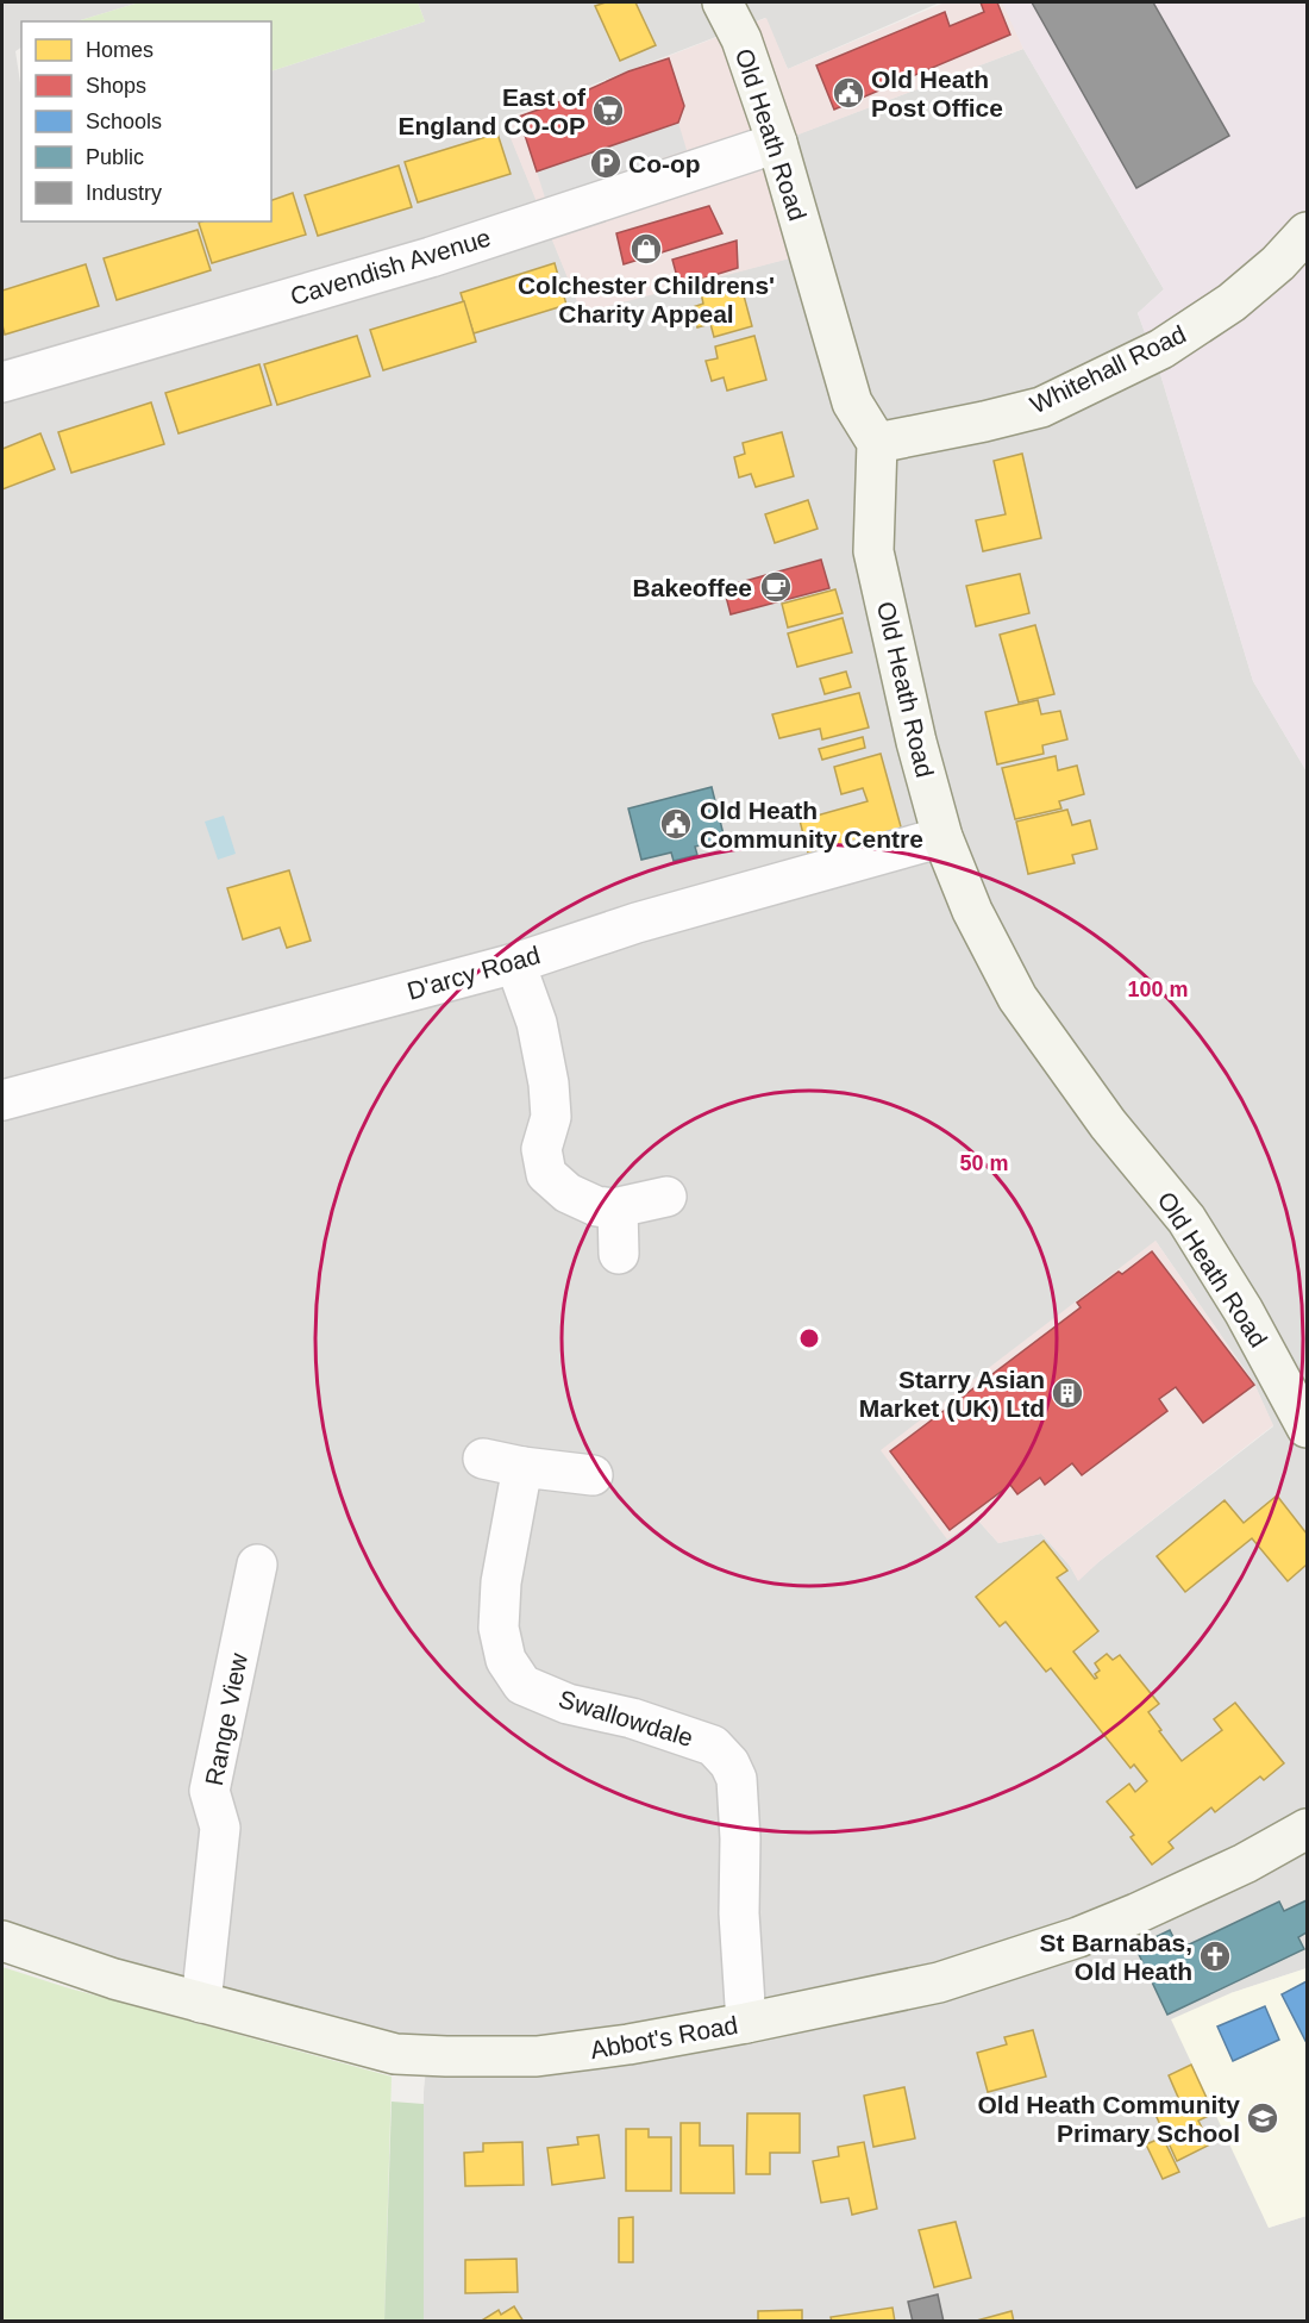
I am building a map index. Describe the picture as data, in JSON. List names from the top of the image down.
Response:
{
  "streets": {
    "street": [
      "Old Heath Road",
      "Cavendish Avenue",
      "Whitehall Road",
      "D'arcy Road",
      "Swallowdale",
      "Range View",
      "Abbot's Road"
    ]
  },
  "crossings": [
    ["Old Heath Road", "Cavendish Avenue"],
    ["Old Heath Road", "Whitehall Road"],
    ["Old Heath Road", "D'arcy Road"],
    ["Swallowdale", "Abbot's Road"],
    ["Range View", "Abbot's Road"]
  ],
  "places": {
    "public building": ["Old Heath Post Office", "Old Heath Community Centre"],
    "supermarket": ["East of England CO-OP"],
    "parking": ["Co-op"],
    "shop": ["Colchester Childrens' Charity Appeal"],
    "cafe": ["Bakeoffee"],
    "building": ["Starry Asian Market (UK) Ltd"],
    "church": ["St Barnabas, Old Heath"],
    "school or university": ["Old Heath Community Primary School"]
  },
  "legend": [
    "Homes",
    "Shops",
    "Schools",
    "Public",
    "Industry"
  ],
  "rings": ["100 m", "50 m"]
}
